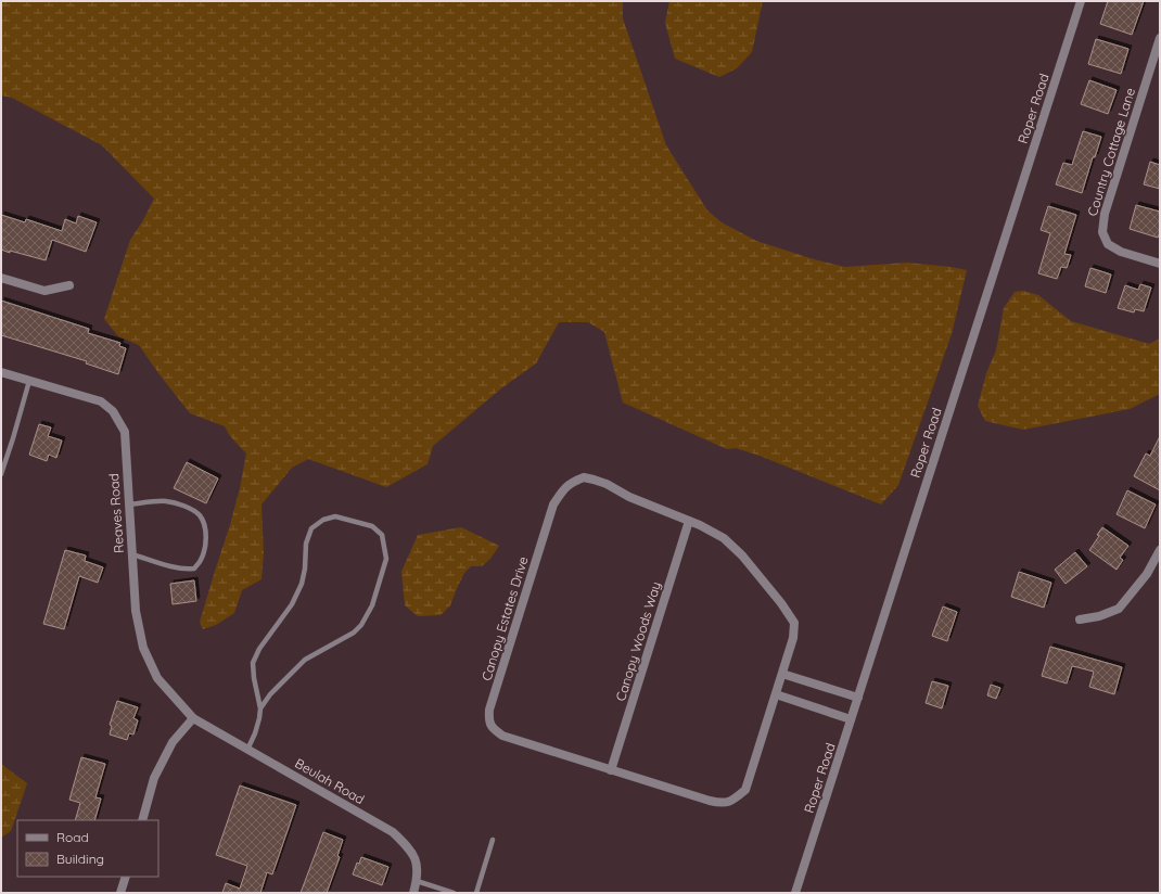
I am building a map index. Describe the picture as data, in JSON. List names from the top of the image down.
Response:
{
  "streets": {
    "street": [
      "Roper Road",
      "Country Cottage Lane",
      "Reaves Road",
      "Canopy Estates Drive",
      "Canopy Woods Way",
      "Beulah Road"
    ]
  },
  "crossings": [
    ["Reaves Road", "Beulah Road"],
    ["Canopy Estates Drive", "Canopy Woods Way"]
  ],
  "legend": ["Road", "Building"]
}
